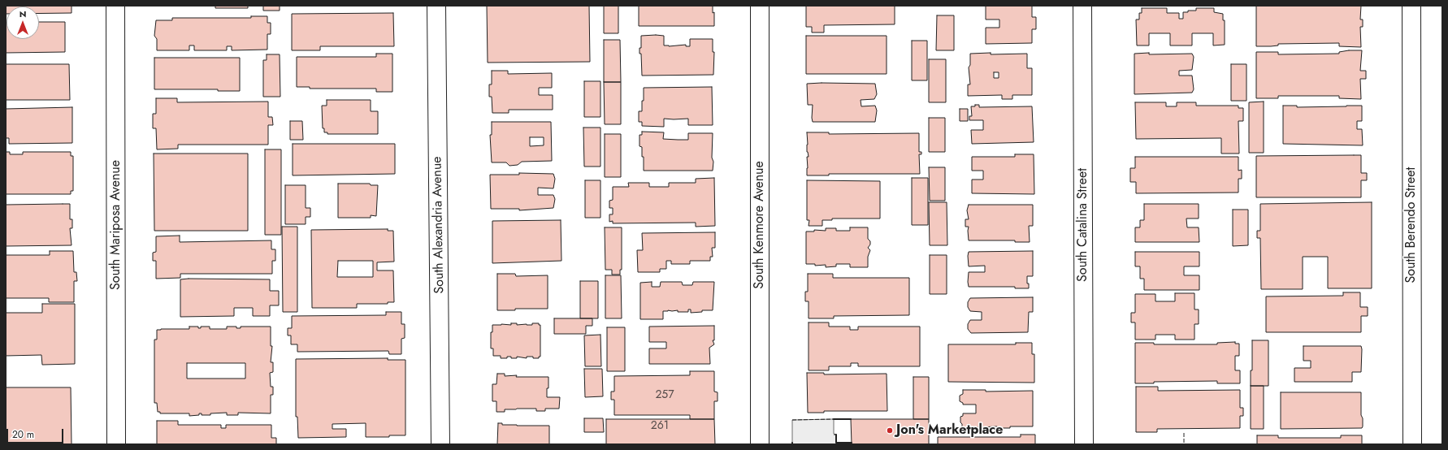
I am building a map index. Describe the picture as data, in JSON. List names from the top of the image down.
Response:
{
  "streets": {
    "street": [
      "South Mariposa Avenue",
      "South Alexandria Avenue",
      "South Kenmore Avenue",
      "South Catalina Street",
      "South Berendo Street"
    ]
  },
  "places": ["Jon's Marketplace"],
  "house_numbers": ["257", "261"],
  "scale_bar": "20 m",
  "north": "top"
}
